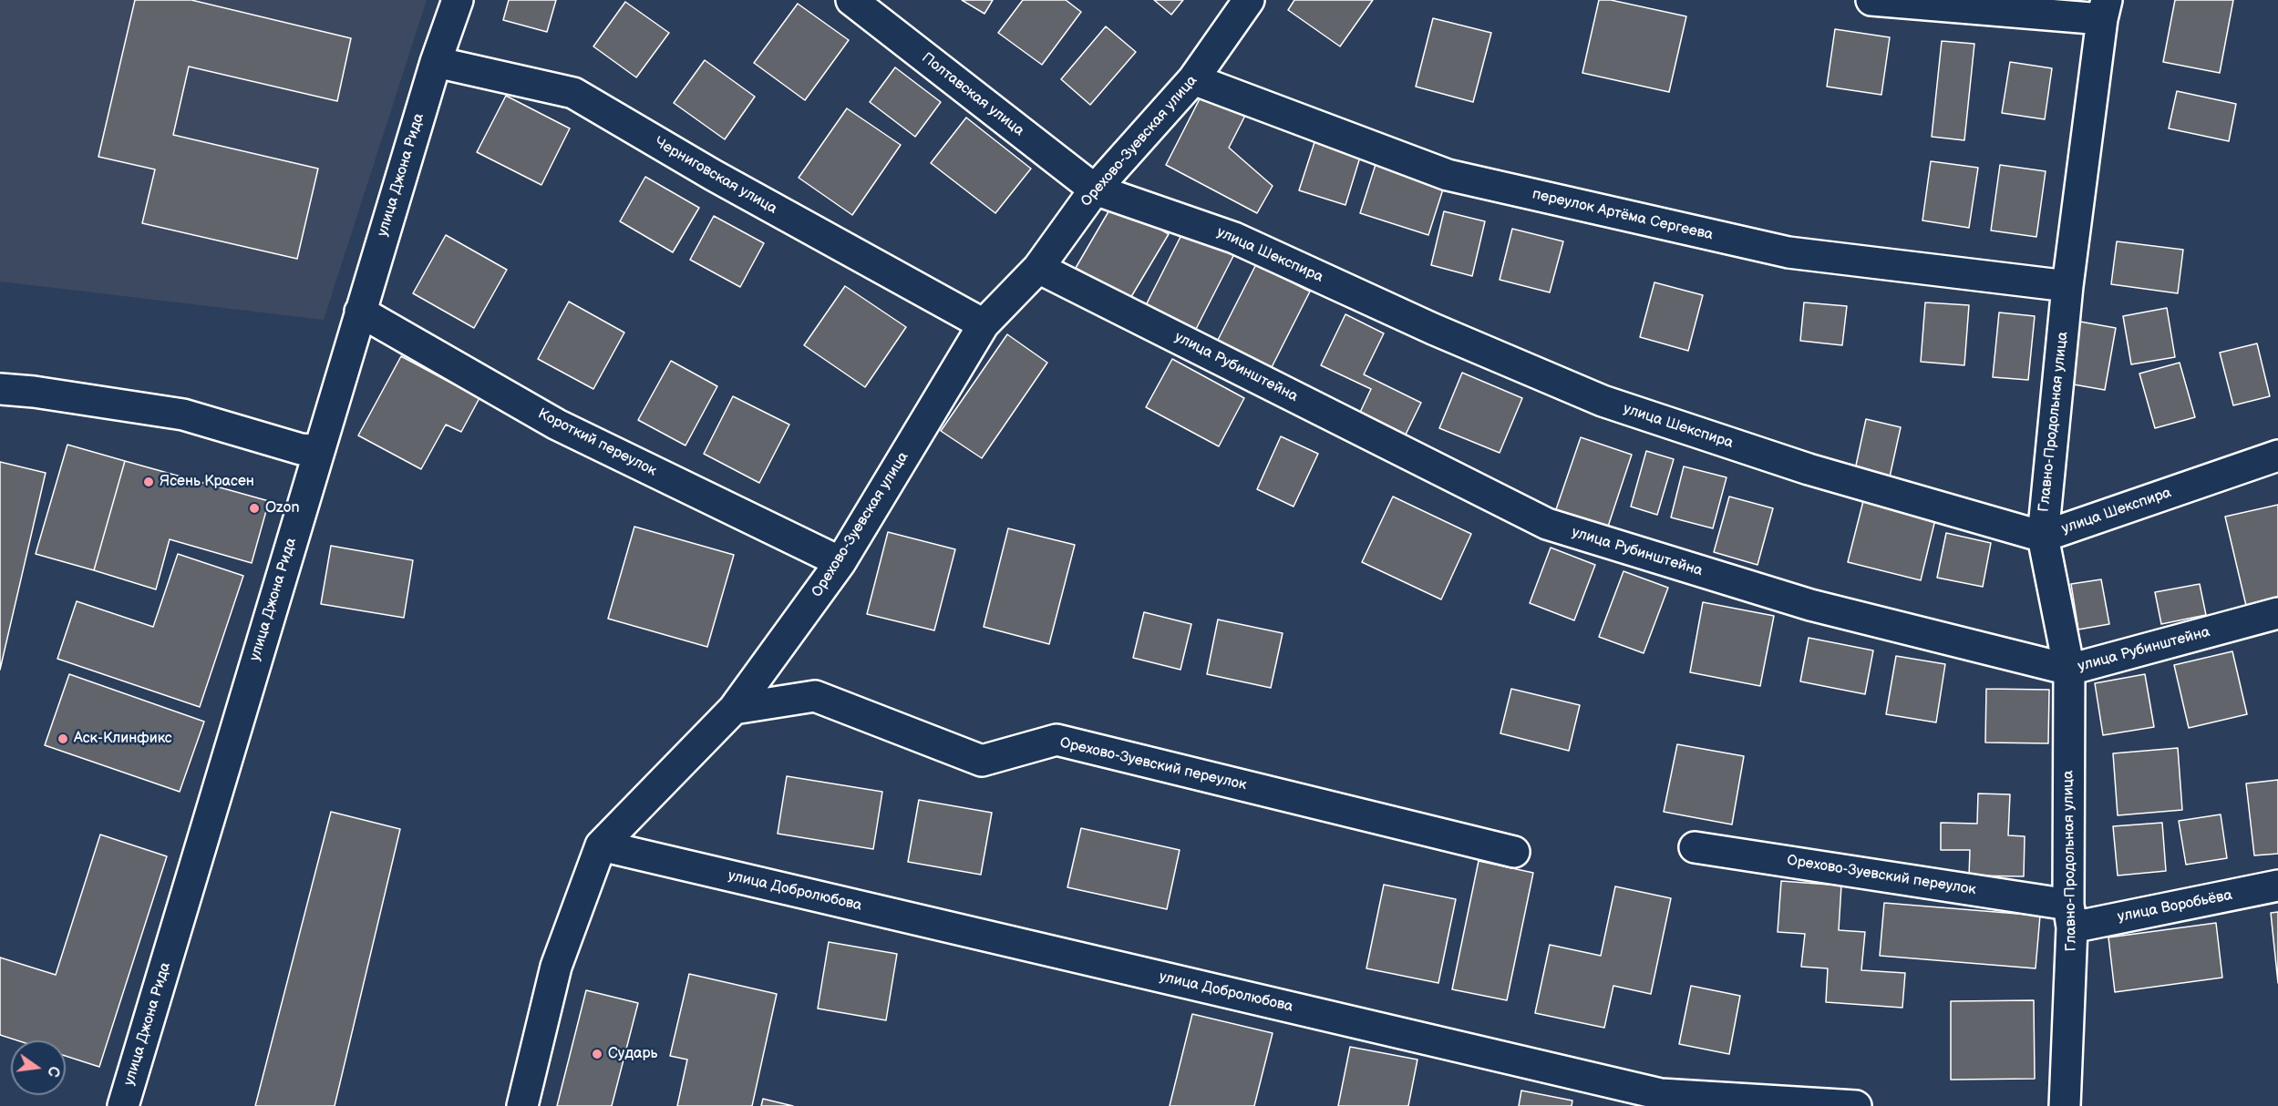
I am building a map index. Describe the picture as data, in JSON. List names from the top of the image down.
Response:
{
  "streets": {
    "street": [
      "Полтавская улица",
      "Орехово-Зуевская улица",
      "улица Джона Рида",
      "Черниговская улица",
      "переулок Артёма Сергеева",
      "улица Шекспира",
      "улица Рубинштейна",
      "Главно-Продольная улица",
      "Короткий переулок",
      "Орехово-Зуевский переулок",
      "улица Добролюбова",
      "улица Воробьёва"
    ]
  },
  "crossings": [
    ["Полтавская улица", "Орехово-Зуевская улица"],
    ["Полтавская улица", "улица Шекспира"],
    ["Орехово-Зуевская улица", "Черниговская улица"],
    ["Орехово-Зуевская улица", "переулок Артёма Сергеева"],
    ["Орехово-Зуевская улица", "улица Шекспира"],
    ["Орехово-Зуевская улица", "улица Рубинштейна"],
    ["Орехово-Зуевская улица", "Короткий переулок"],
    ["Орехово-Зуевская улица", "Орехово-Зуевский переулок"],
    ["Орехово-Зуевская улица", "улица Добролюбова"],
    ["улица Джона Рида", "Черниговская улица"],
    ["улица Джона Рида", "Короткий переулок"],
    ["переулок Артёма Сергеева", "Главно-Продольная улица"],
    ["улица Шекспира", "Главно-Продольная улица"],
    ["улица Рубинштейна", "Главно-Продольная улица"],
    ["Главно-Продольная улица", "Орехово-Зуевский переулок"],
    ["Главно-Продольная улица", "улица Воробьёва"],
    ["Орехово-Зуевский переулок", "улица Воробьёва"]
  ],
  "places": [
    "Ясень Красен",
    "Ozon",
    "Аск-Клинфикс",
    "Сударь"
  ],
  "north": "right"
}
